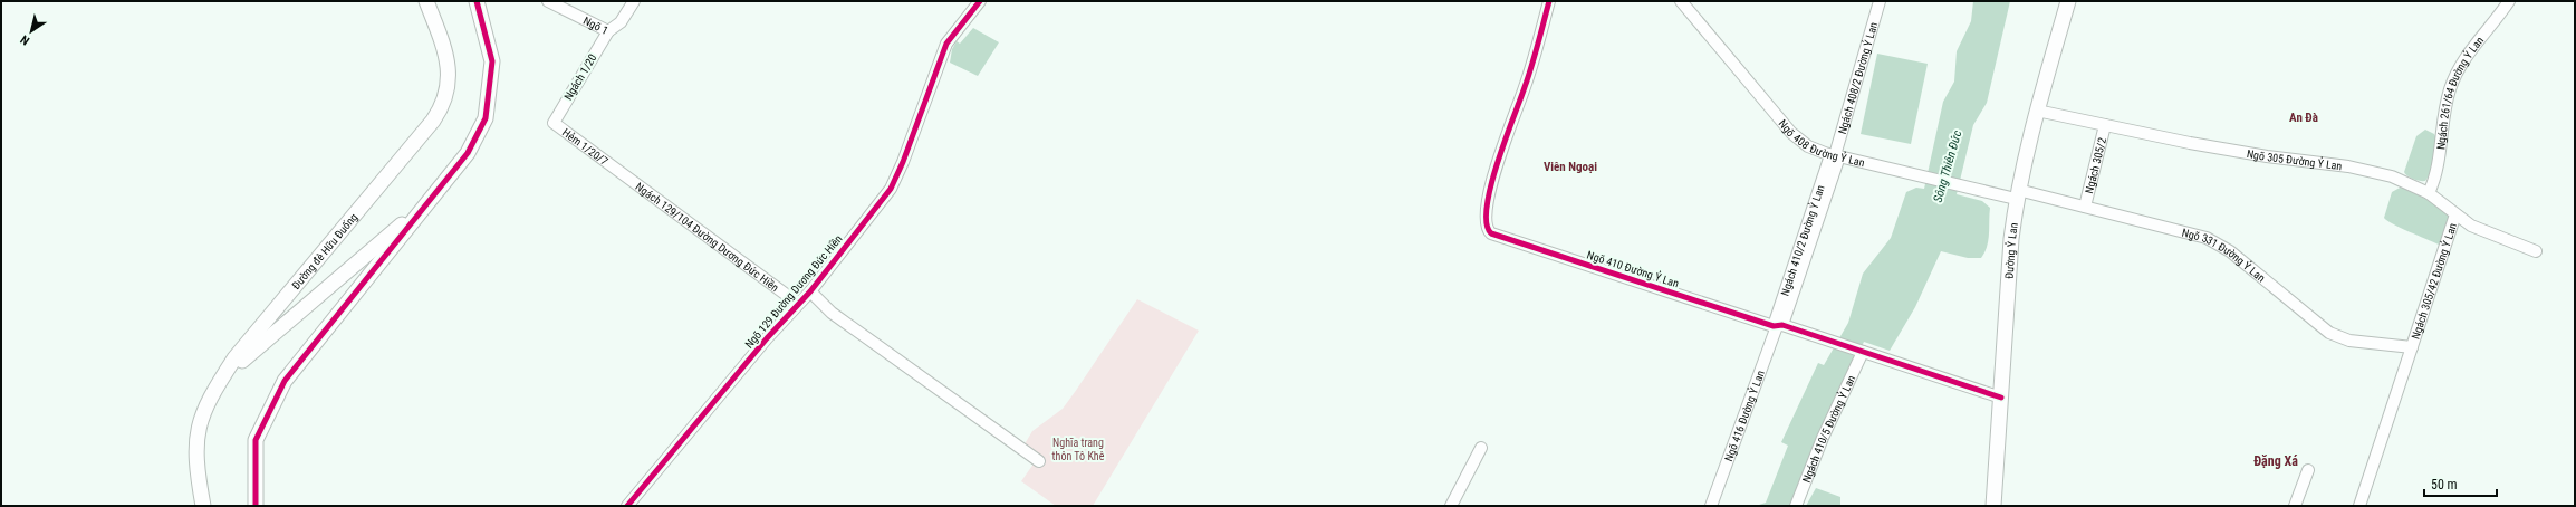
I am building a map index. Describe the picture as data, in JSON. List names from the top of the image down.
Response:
{
  "streets": {
    "main road": ["Đường Ỷ Lan", "Đường đê Hữu Đuống"],
    "street": [
      "Ngõ 1",
      "Ngách 1/20",
      "Ngách 408/2 Đường Ỷ Lan",
      "Ngách 261/64 Đường Ỷ Lan",
      "Ngõ 408 Đường Ỷ Lan",
      "Hẻm 1/20/7",
      "Ngõ 305 Đường Ỷ Lan",
      "Ngách 305/2",
      "Ngách 129/104 Đường Dương Đức Hiền",
      "Ngách 410/2 Đường Ỷ Lan",
      "Ngõ 331 Đường Ỷ Lan",
      "Ngõ 410 Đường Ỷ Lan",
      "Ngách 305/42 Đường Ỷ Lan",
      "Ngõ 129 Đường Dương Đức Hiền",
      "Ngõ 416 Đường Ỷ Lan",
      "Ngách 410/5 Đường Ỷ Lan"
    ]
  },
  "crossings": [
    ["Ngõ 1", "Ngách 1/20"],
    ["Ngách 1/20", "Hẻm 1/20/7"],
    ["Ngách 408/2 Đường Ỷ Lan", "Ngõ 408 Đường Ỷ Lan"],
    ["Ngách 408/2 Đường Ỷ Lan", "Ngách 410/2 Đường Ỷ Lan"],
    ["Ngách 261/64 Đường Ỷ Lan", "Ngõ 305 Đường Ỷ Lan"],
    ["Ngõ 408 Đường Ỷ Lan", "Ngách 410/2 Đường Ỷ Lan"],
    ["Ngõ 408 Đường Ỷ Lan", "Đường Ỷ Lan"],
    ["Ngõ 408 Đường Ỷ Lan", "Ngõ 331 Đường Ỷ Lan"],
    ["Hẻm 1/20/7", "Ngách 129/104 Đường Dương Đức Hiền"],
    ["Ngõ 305 Đường Ỷ Lan", "Ngách 305/2"],
    ["Ngõ 305 Đường Ỷ Lan", "Đường Ỷ Lan"],
    ["Ngõ 305 Đường Ỷ Lan", "Ngách 305/42 Đường Ỷ Lan"],
    ["Ngách 305/2", "Ngõ 331 Đường Ỷ Lan"],
    ["Ngách 129/104 Đường Dương Đức Hiền", "Ngõ 129 Đường Dương Đức Hiền"],
    ["Ngách 410/2 Đường Ỷ Lan", "Ngõ 410 Đường Ỷ Lan"],
    ["Ngách 410/2 Đường Ỷ Lan", "Ngõ 416 Đường Ỷ Lan"],
    ["Đường Ỷ Lan", "Ngõ 331 Đường Ỷ Lan"],
    ["Đường Ỷ Lan", "Ngõ 410 Đường Ỷ Lan"],
    ["Ngõ 331 Đường Ỷ Lan", "Ngách 305/42 Đường Ỷ Lan"],
    ["Ngõ 410 Đường Ỷ Lan", "Ngõ 416 Đường Ỷ Lan"],
    ["Ngõ 410 Đường Ỷ Lan", "Ngách 410/5 Đường Ỷ Lan"]
  ],
  "districts": ["An Đà", "Viên Ngoại", "Đặng Xá"],
  "water": ["Sông Thiên Đức"],
  "parks": ["Nghĩa trang thôn Tô Khê"],
  "scale_bar": "50 m",
  "north": "bottom left"
}
